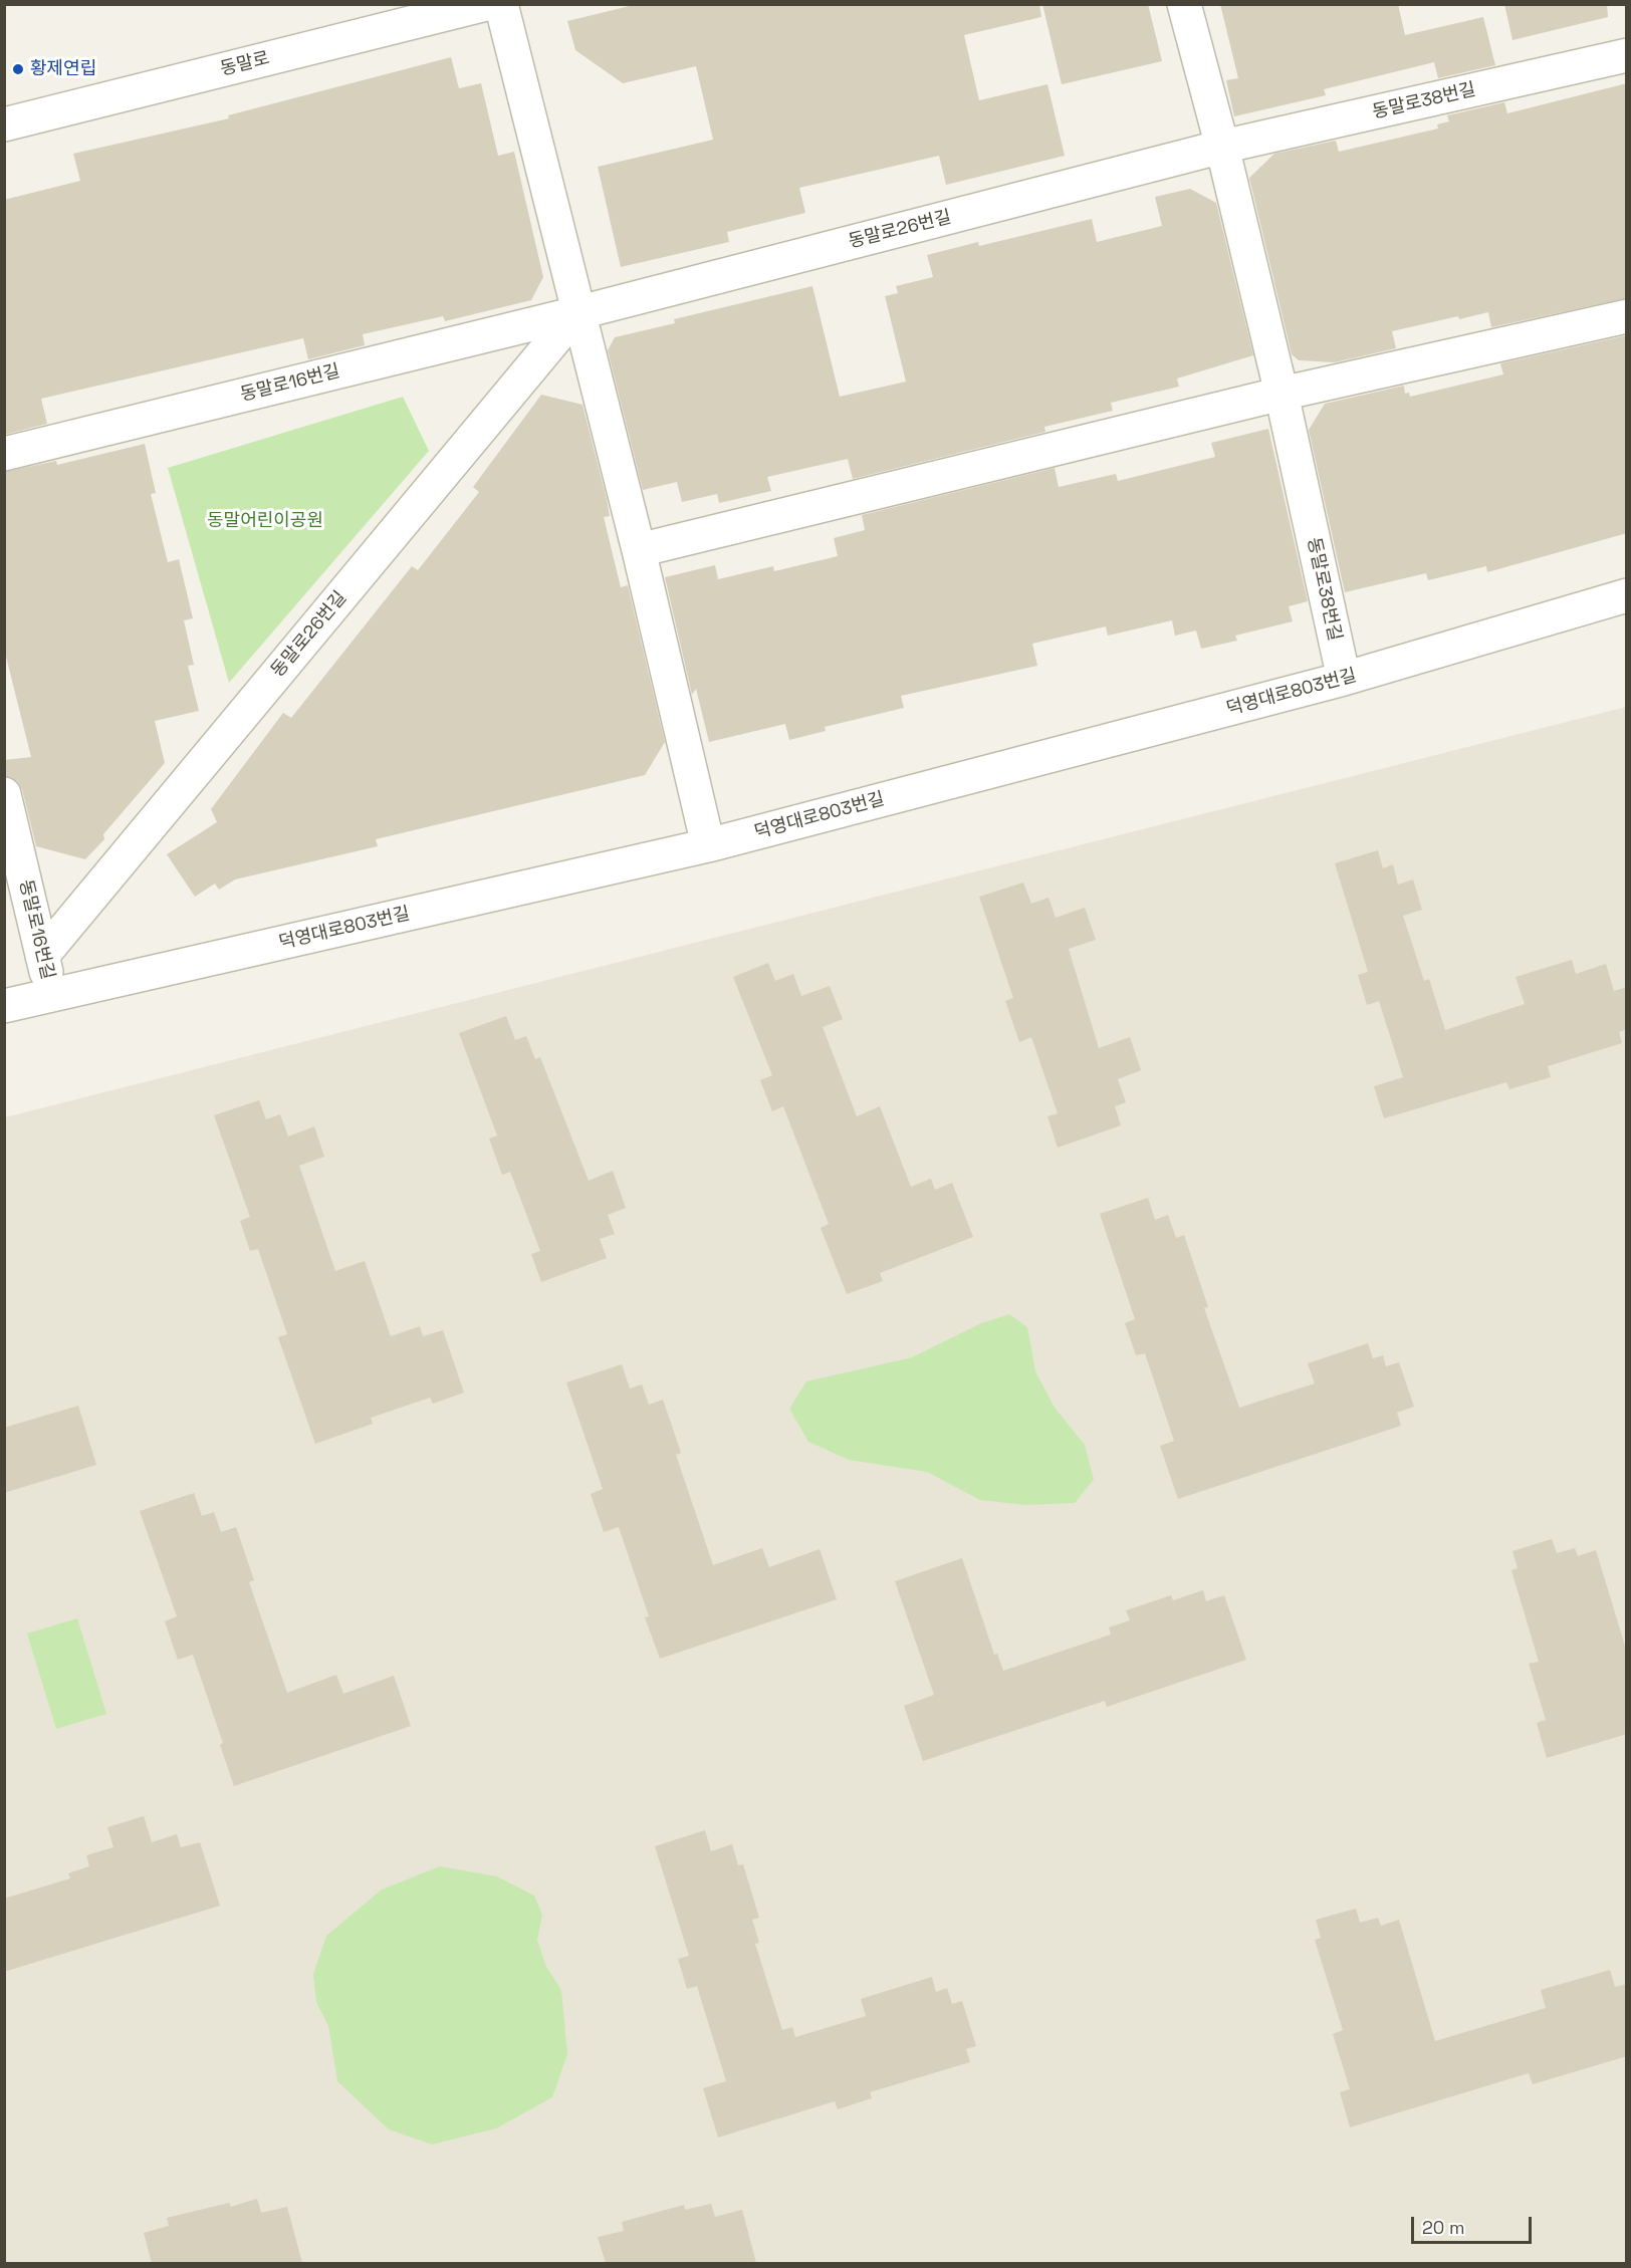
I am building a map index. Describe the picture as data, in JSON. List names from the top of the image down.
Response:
{
  "streets": {
    "street": [
      "동말로",
      "동말로38번길",
      "동말로26번길",
      "동말로16번길",
      "덕영대로803번길"
    ]
  },
  "crossings": [
    ["동말로38번길", "동말로26번길"],
    ["동말로38번길", "덕영대로803번길"],
    ["동말로26번길", "동말로16번길"],
    ["동말로16번길", "덕영대로803번길"]
  ],
  "parks": ["동말어린이공원"],
  "places": ["황제연립"],
  "scale_bar": "20 m"
}
